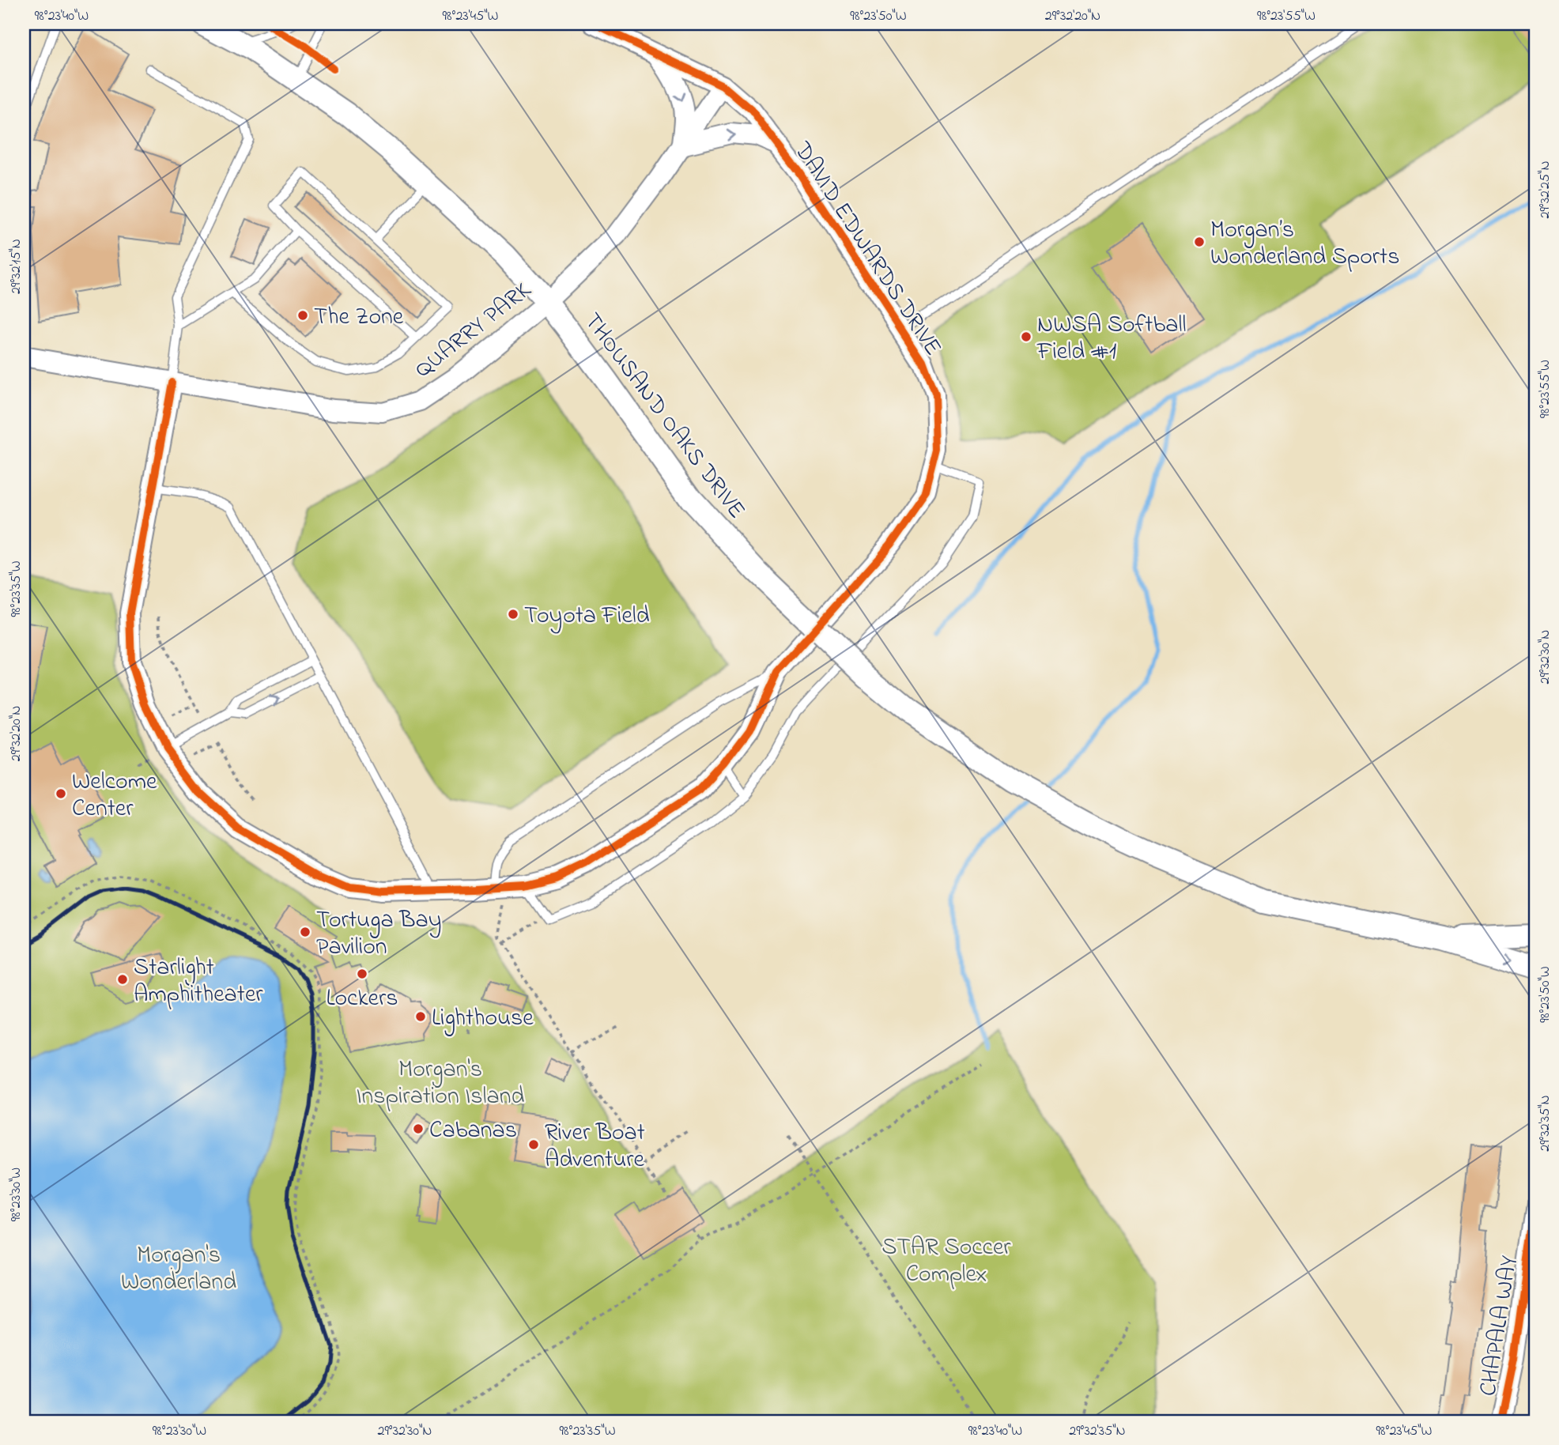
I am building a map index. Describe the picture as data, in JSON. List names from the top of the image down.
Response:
{
  "streets": {
    "main road": ["THOUSAND OAKS DRIVE"],
    "street": ["DAVID EDWARDS DRIVE", "QUARRY PARK", "CHAPALA WAY"]
  },
  "crossings": [
    ["DAVID EDWARDS DRIVE", "QUARRY PARK"],
    ["QUARRY PARK", "THOUSAND OAKS DRIVE"]
  ],
  "parks": ["Morgan's Inspiration Island", "STAR Soccer Complex", "Morgan's Wonderland"],
  "places": [
    "Morgan’s Wonderland Sports",
    "The Zone",
    "NWSA Softball Field #1",
    "Toyota Field",
    "Welcome Center",
    "Tortuga Bay Pavilion",
    "Lockers",
    "Starlight Amphitheater",
    "Lighthouse",
    "Cabanas",
    "River Boat Adventure"
  ],
  "coordinates": [
    "98°23'40\"W",
    "98°23'45\"W",
    "98°23'50\"W",
    "29°32'20\"N",
    "98°23'55\"W",
    "29°32'25\"N",
    "29°32'15\"N",
    "98°23'35\"W",
    "29°32'30\"N",
    "29°32'35\"N",
    "98°23'30\"W"
  ]
}
